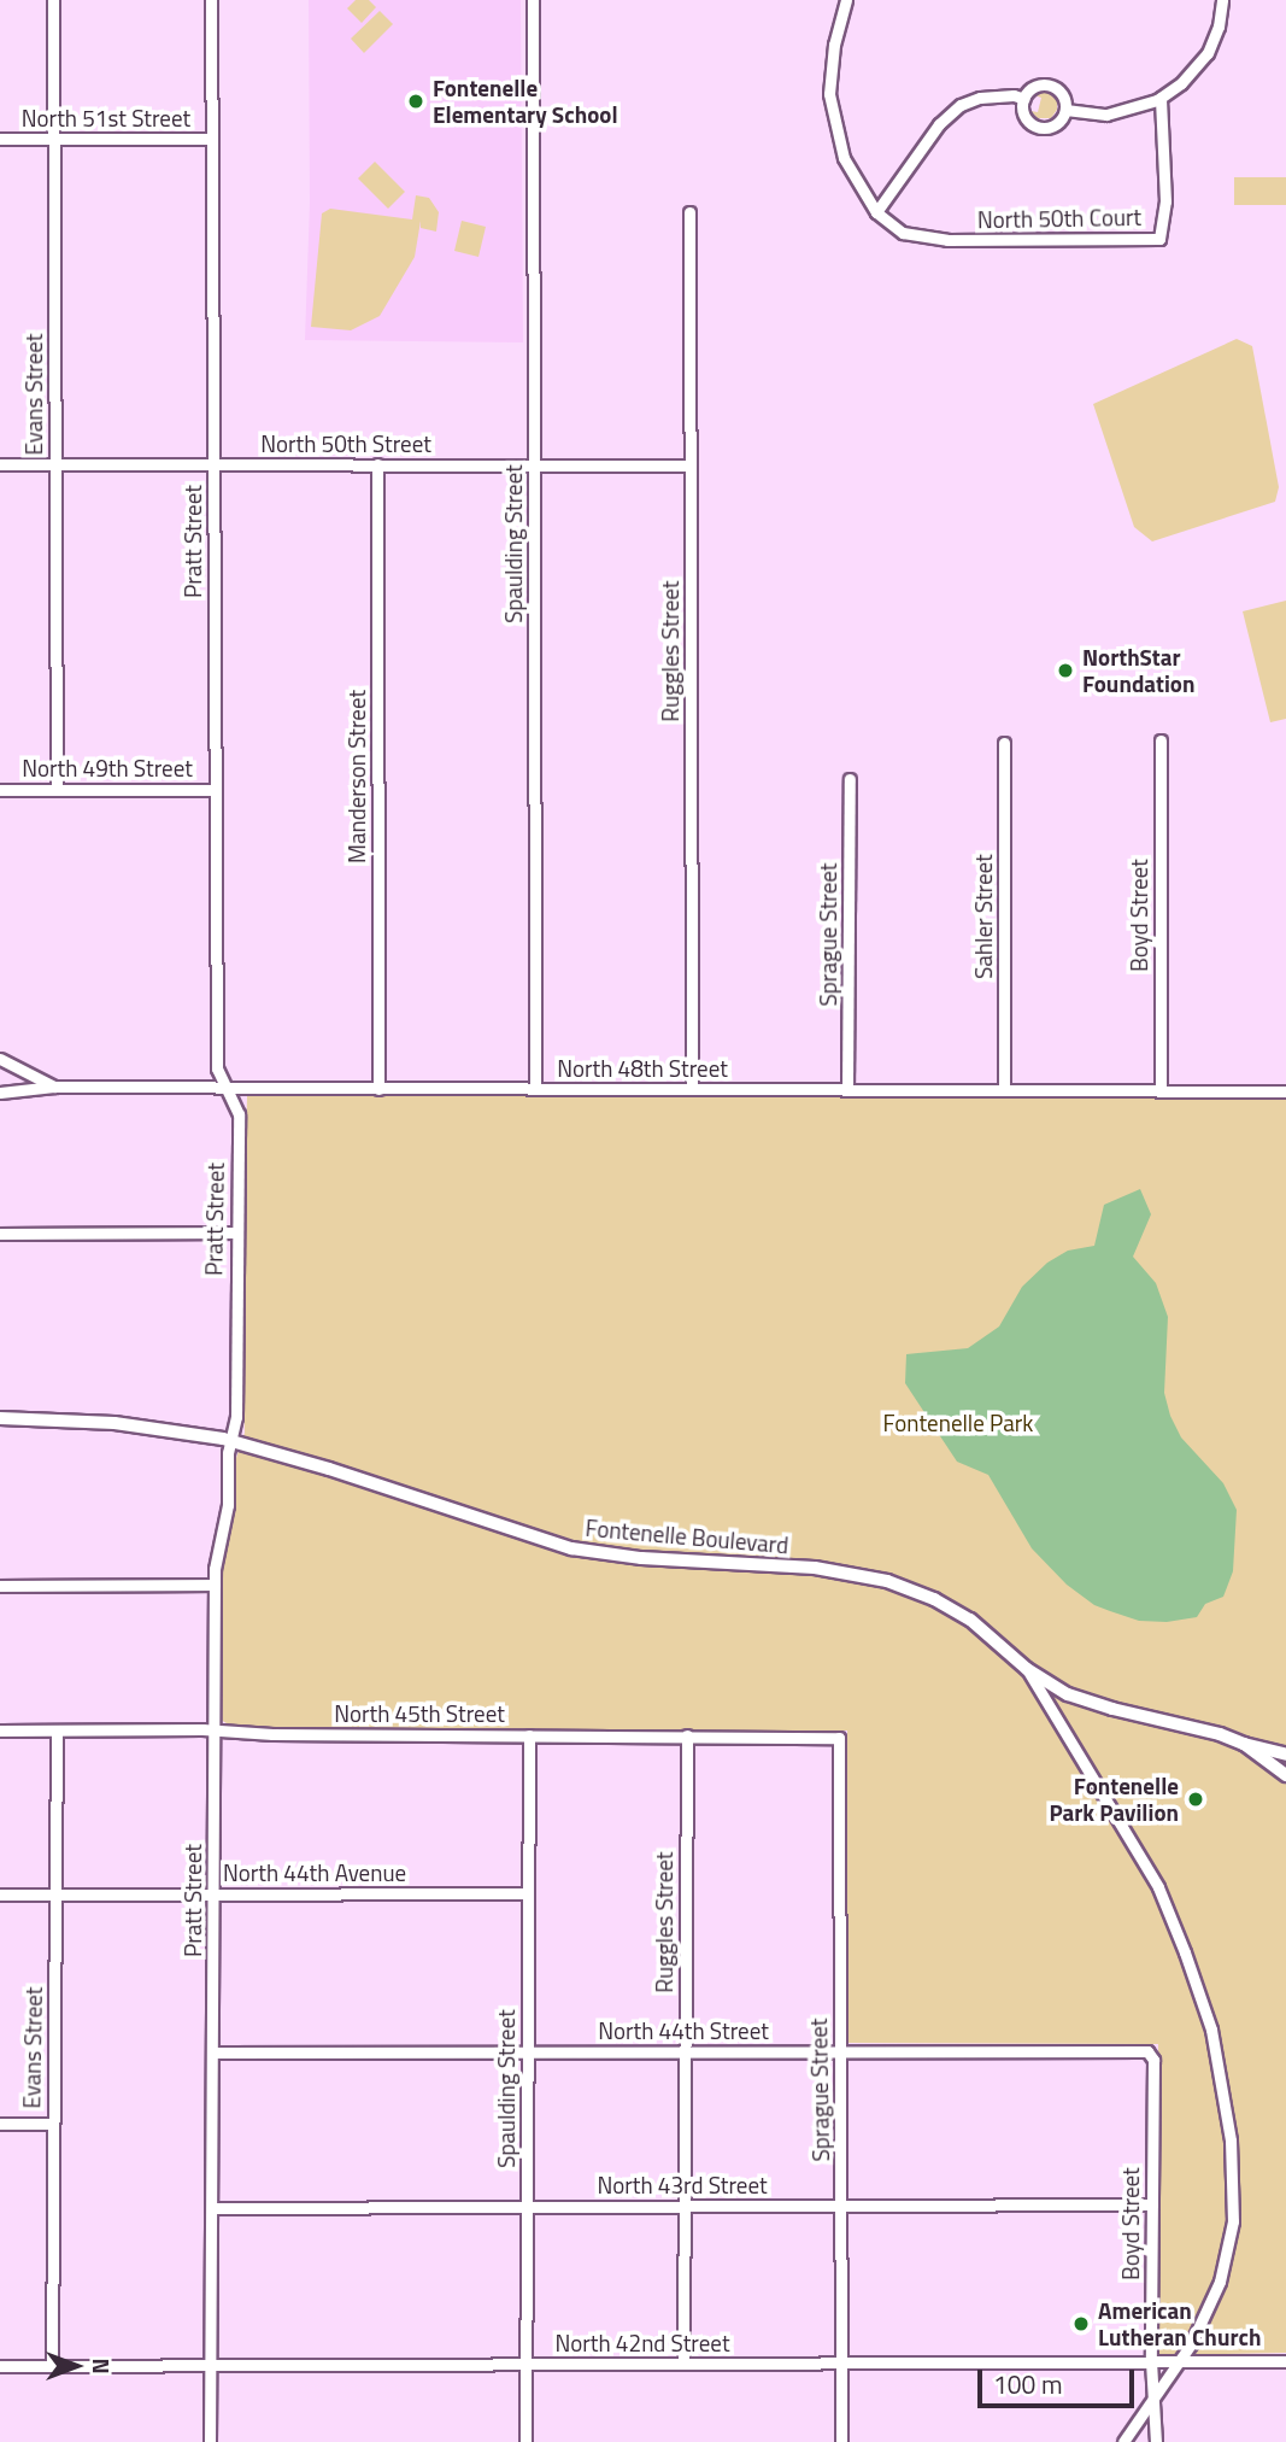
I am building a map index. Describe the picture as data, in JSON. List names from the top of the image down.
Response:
{
  "streets": {
    "main road": ["Fontenelle Boulevard"],
    "street": [
      "North 51st Street",
      "North 50th Court",
      "Evans Street",
      "North 50th Street",
      "Pratt Street",
      "Spaulding Street",
      "Ruggles Street",
      "North 49th Street",
      "Manderson Street",
      "Boyd Street",
      "Sahler Street",
      "Sprague Street",
      "North 48th Street",
      "North 45th Street",
      "North 44th Avenue",
      "North 44th Street",
      "North 43rd Street",
      "North 42nd Street"
    ]
  },
  "crossings": [
    ["North 51st Street", "Evans Street"],
    ["North 51st Street", "Pratt Street"],
    ["Evans Street", "North 50th Street"],
    ["Evans Street", "North 49th Street"],
    ["Evans Street", "North 45th Street"],
    ["Evans Street", "North 44th Avenue"],
    ["Evans Street", "North 42nd Street"],
    ["North 50th Street", "Pratt Street"],
    ["North 50th Street", "Spaulding Street"],
    ["North 50th Street", "Ruggles Street"],
    ["North 50th Street", "Manderson Street"],
    ["Pratt Street", "North 49th Street"],
    ["Pratt Street", "North 48th Street"],
    ["Pratt Street", "Fontenelle Boulevard"],
    ["Pratt Street", "North 45th Street"],
    ["Pratt Street", "North 44th Avenue"],
    ["Pratt Street", "North 44th Street"],
    ["Pratt Street", "North 43rd Street"],
    ["Pratt Street", "North 42nd Street"],
    ["Spaulding Street", "North 48th Street"],
    ["Spaulding Street", "North 45th Street"],
    ["Spaulding Street", "North 44th Avenue"],
    ["Spaulding Street", "North 44th Street"],
    ["Spaulding Street", "North 43rd Street"],
    ["Spaulding Street", "North 42nd Street"],
    ["Ruggles Street", "North 48th Street"],
    ["Ruggles Street", "North 45th Street"],
    ["Ruggles Street", "North 44th Street"],
    ["Ruggles Street", "North 43rd Street"],
    ["Ruggles Street", "North 42nd Street"],
    ["Manderson Street", "North 48th Street"],
    ["Boyd Street", "North 48th Street"],
    ["Boyd Street", "North 44th Street"],
    ["Boyd Street", "North 43rd Street"],
    ["Boyd Street", "North 42nd Street"],
    ["Sahler Street", "North 48th Street"],
    ["Sprague Street", "North 48th Street"],
    ["Sprague Street", "North 45th Street"],
    ["Sprague Street", "North 44th Street"],
    ["Sprague Street", "North 43rd Street"],
    ["Sprague Street", "North 42nd Street"]
  ],
  "parks": ["Fontenelle Park"],
  "places": [
    "Fontenelle Elementary School",
    "NorthStar Foundation",
    "Fontenelle Park Pavilion",
    "American Lutheran Church"
  ],
  "scale_bar": "100 m",
  "north": "right"
}
